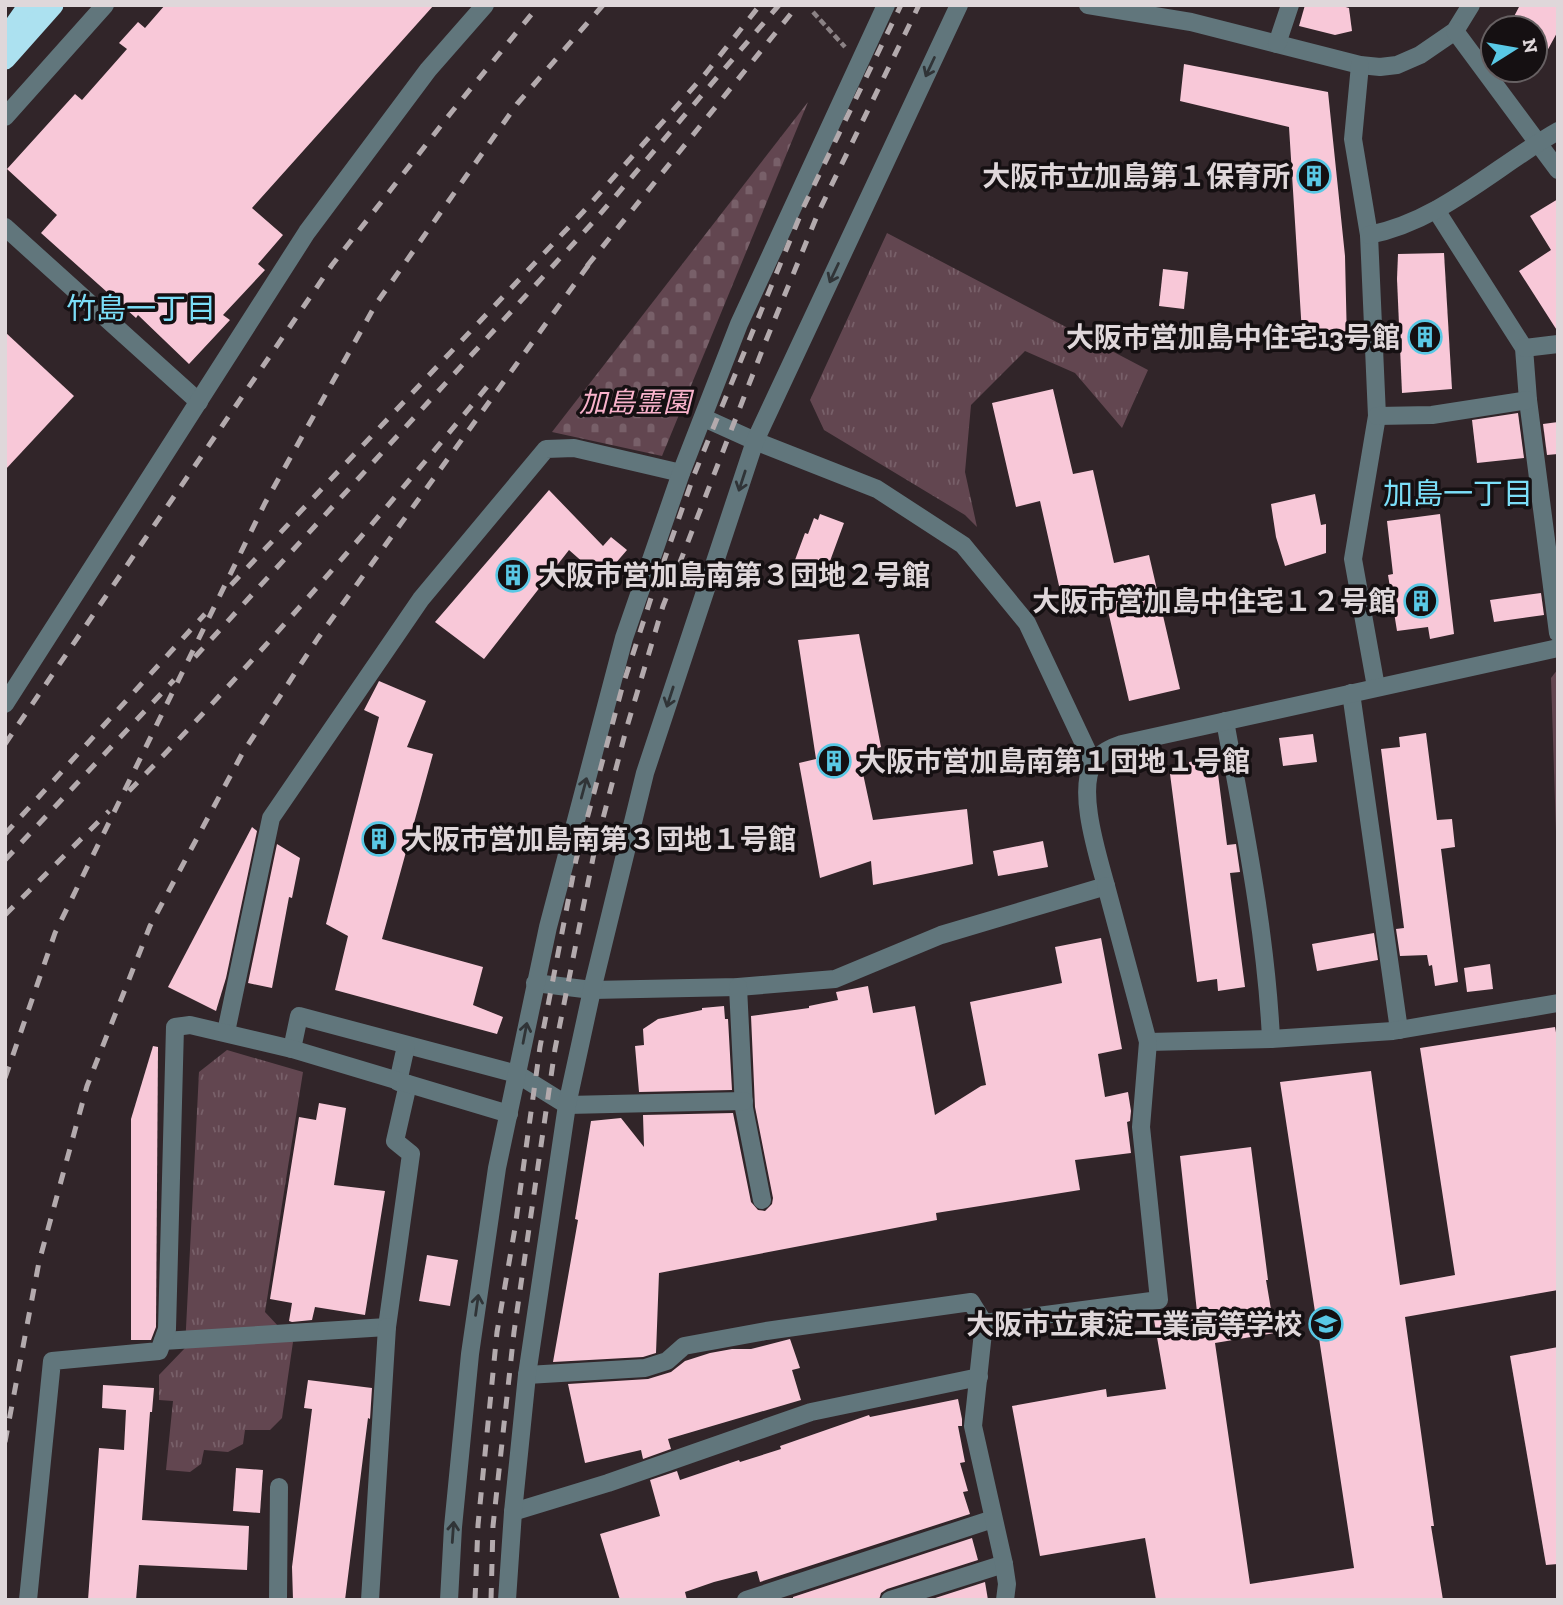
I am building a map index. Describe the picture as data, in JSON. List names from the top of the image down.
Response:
{
  "districts": ["竹島一丁目", "加島一丁目"],
  "parks": ["加島霊園"],
  "places": {
    "building": [
      "大阪市立加島第１保育所",
      "大阪市営加島中住宅13号館",
      "大阪市営加島南第３団地２号館",
      "大阪市営加島中住宅１２号館",
      "大阪市営加島南第１団地１号館",
      "大阪市営加島南第３団地１号館"
    ],
    "school or university": ["大阪市立東淀工業高等学校"]
  },
  "north": "right"
}
